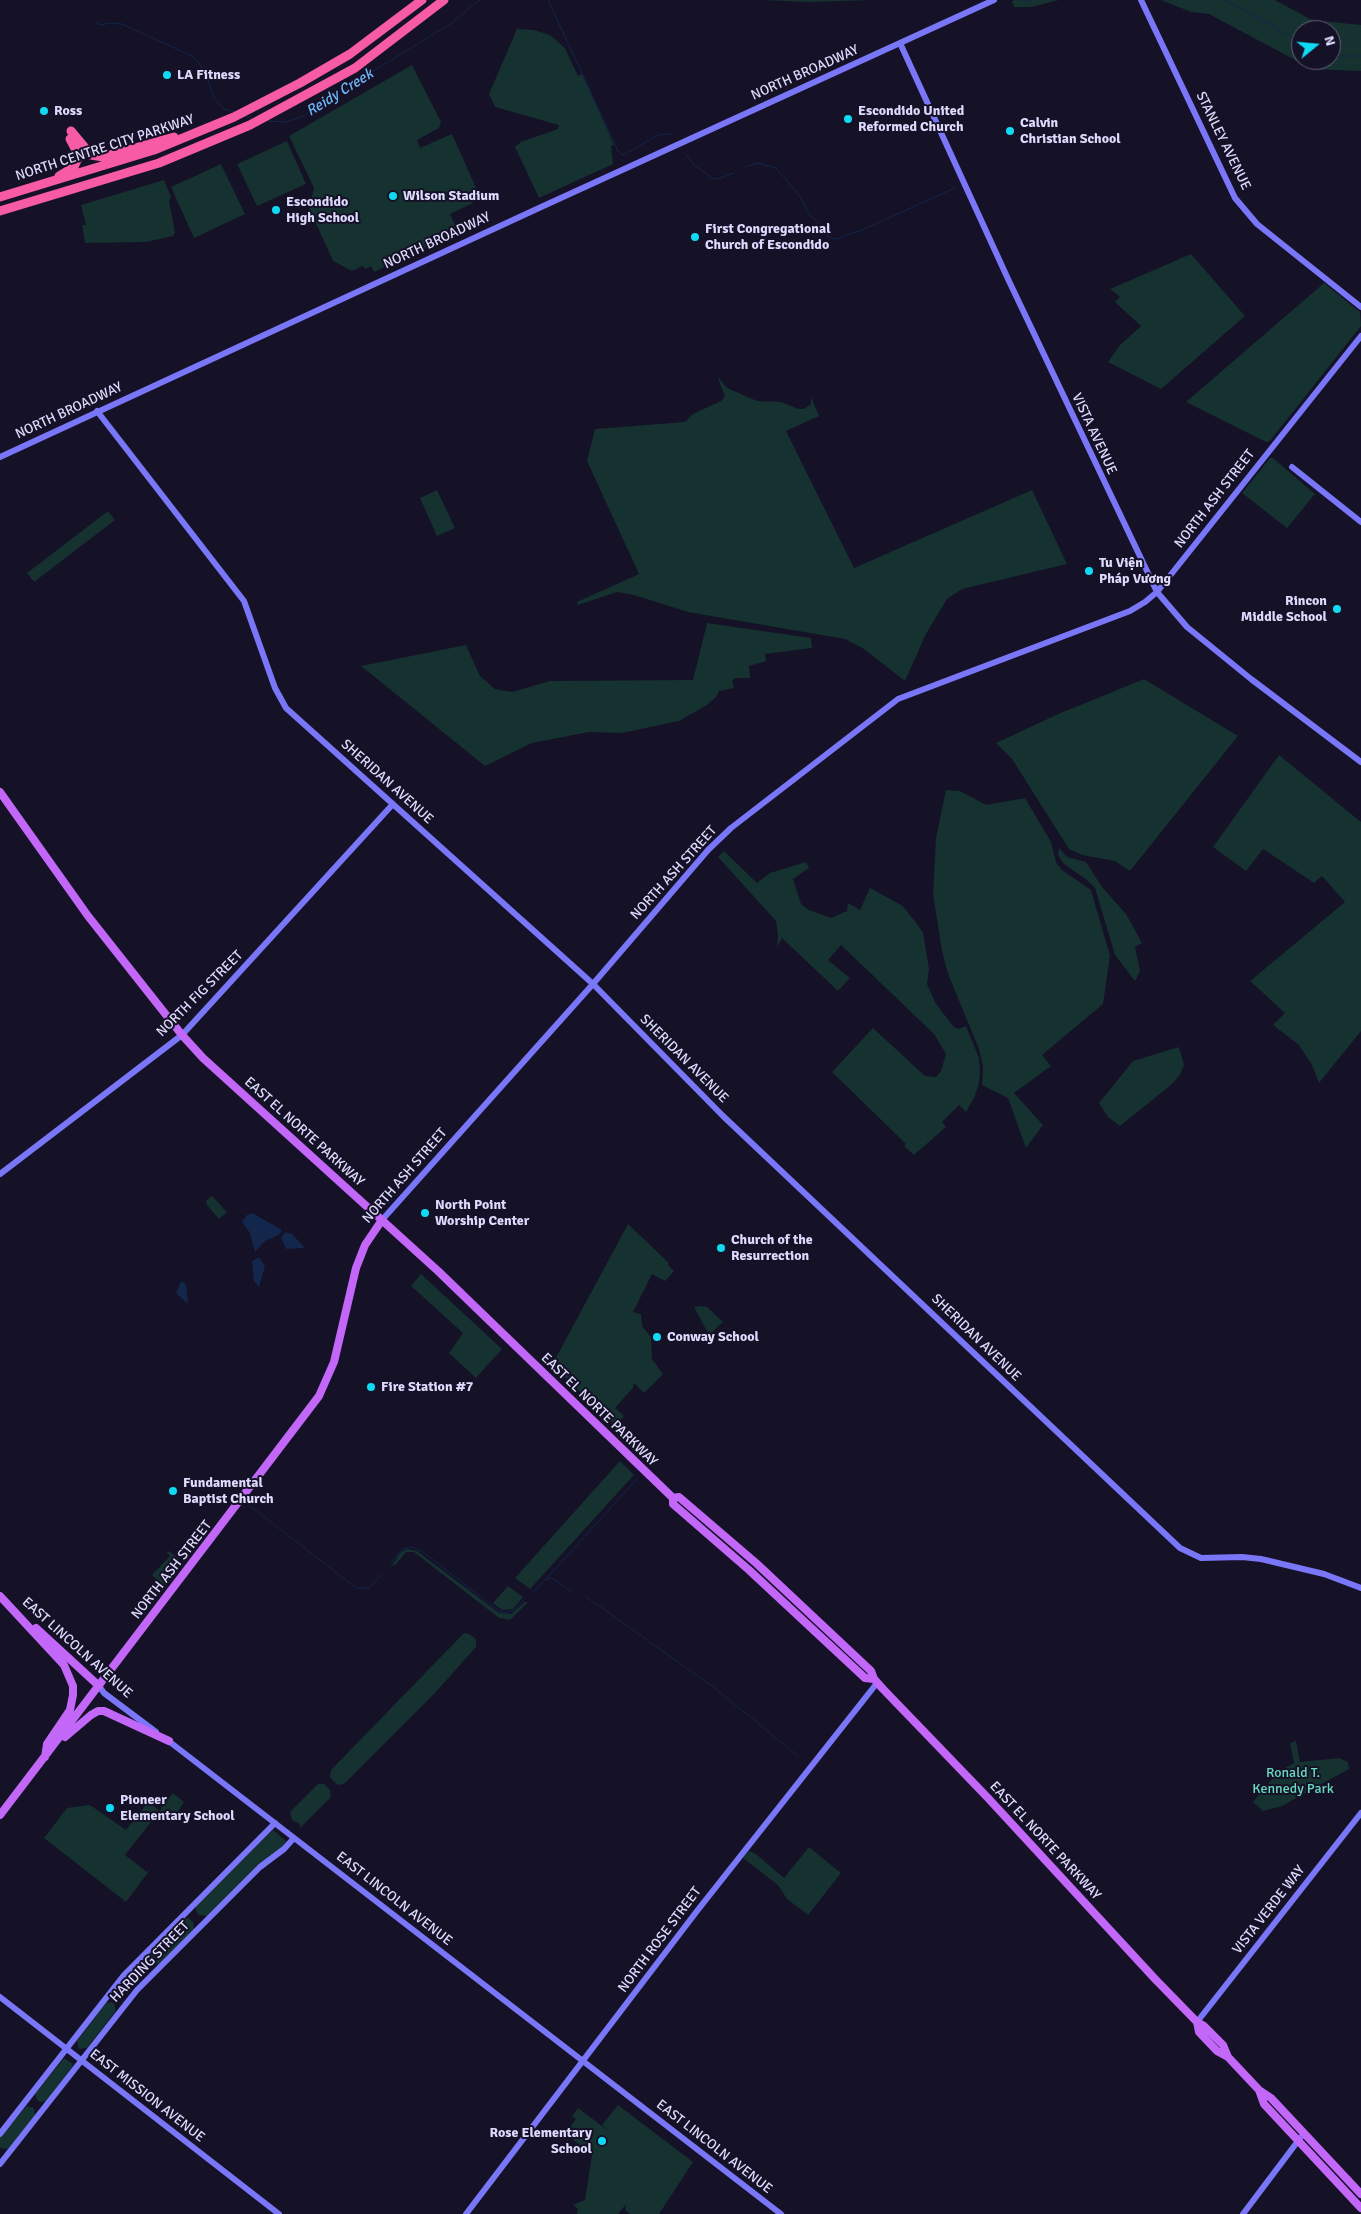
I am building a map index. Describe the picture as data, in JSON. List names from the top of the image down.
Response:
{
  "streets": {
    "highway": ["NORTH CENTRE CITY PARKWAY"],
    "main road": ["NORTH ASH STREET", "EAST EL NORTE PARKWAY", "EAST LINCOLN AVENUE"],
    "street": [
      "NORTH BROADWAY",
      "STANLEY AVENUE",
      "VISTA AVENUE",
      "SHERIDAN AVENUE",
      "NORTH FIG STREET",
      "VISTA VERDE WAY",
      "NORTH ROSE STREET",
      "HARDING STREET",
      "EAST MISSION AVENUE"
    ]
  },
  "crossings": [
    ["NORTH BROADWAY", "VISTA AVENUE"],
    ["NORTH BROADWAY", "SHERIDAN AVENUE"],
    ["VISTA AVENUE", "NORTH ASH STREET"],
    ["NORTH ASH STREET", "SHERIDAN AVENUE"],
    ["NORTH ASH STREET", "EAST EL NORTE PARKWAY"],
    ["NORTH ASH STREET", "EAST LINCOLN AVENUE"],
    ["SHERIDAN AVENUE", "NORTH FIG STREET"],
    ["NORTH FIG STREET", "EAST EL NORTE PARKWAY"],
    ["EAST EL NORTE PARKWAY", "VISTA VERDE WAY"],
    ["EAST EL NORTE PARKWAY", "NORTH ROSE STREET"],
    ["EAST LINCOLN AVENUE", "NORTH ROSE STREET"],
    ["EAST LINCOLN AVENUE", "HARDING STREET"],
    ["HARDING STREET", "EAST MISSION AVENUE"]
  ],
  "water": ["Reidy Creek"],
  "parks": ["Ronald T. Kennedy Park"],
  "places": [
    "LA Fitness",
    "Ross",
    "Escondido United Reformed Church",
    "Calvin Christian School",
    "Wilson Stadium",
    "Escondido High School",
    "First Congregational Church of Escondido",
    "Tu Viện Pháp Vương",
    "Rincon Middle School",
    "North Point Worship Center",
    "Church of the Resurrection",
    "Conway School",
    "Fire Station #7",
    "Fundamental Baptist Church",
    "Pioneer Elementary School",
    "Rose Elementary School"
  ],
  "north": "right"
}
